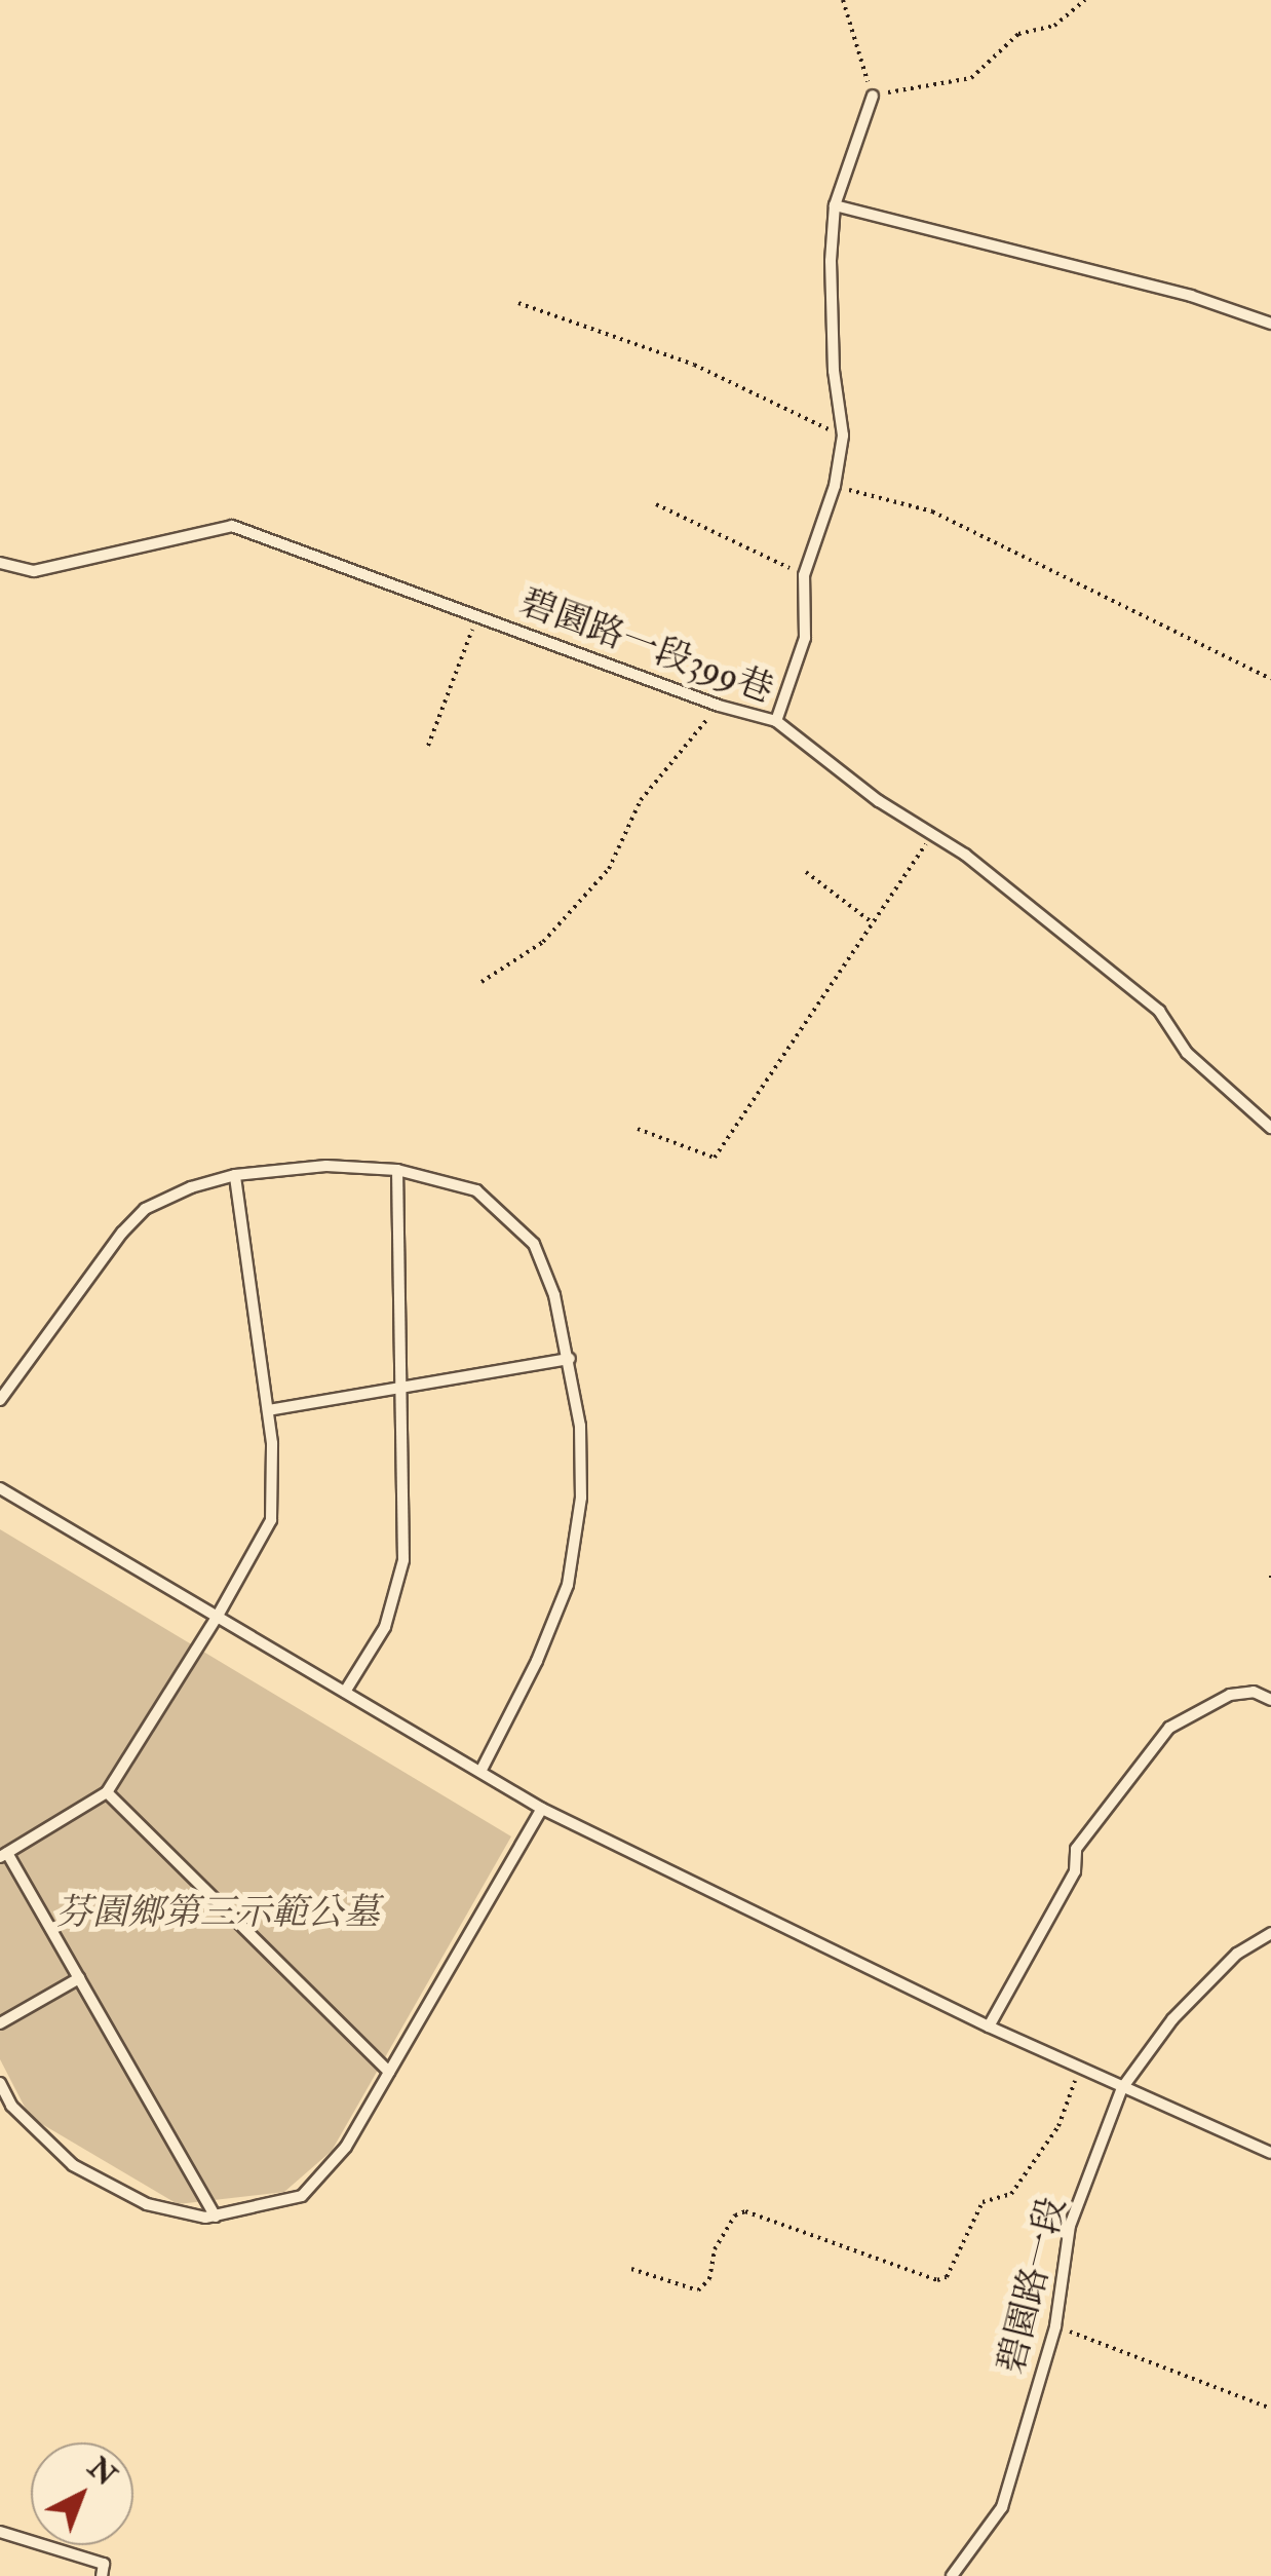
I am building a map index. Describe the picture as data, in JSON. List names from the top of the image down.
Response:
{
  "streets": {
    "lane": ["碧園路一段399巷", "碧園路一段"]
  },
  "parks": ["芬園鄉第三示範公墓"],
  "north": "top right"
}
